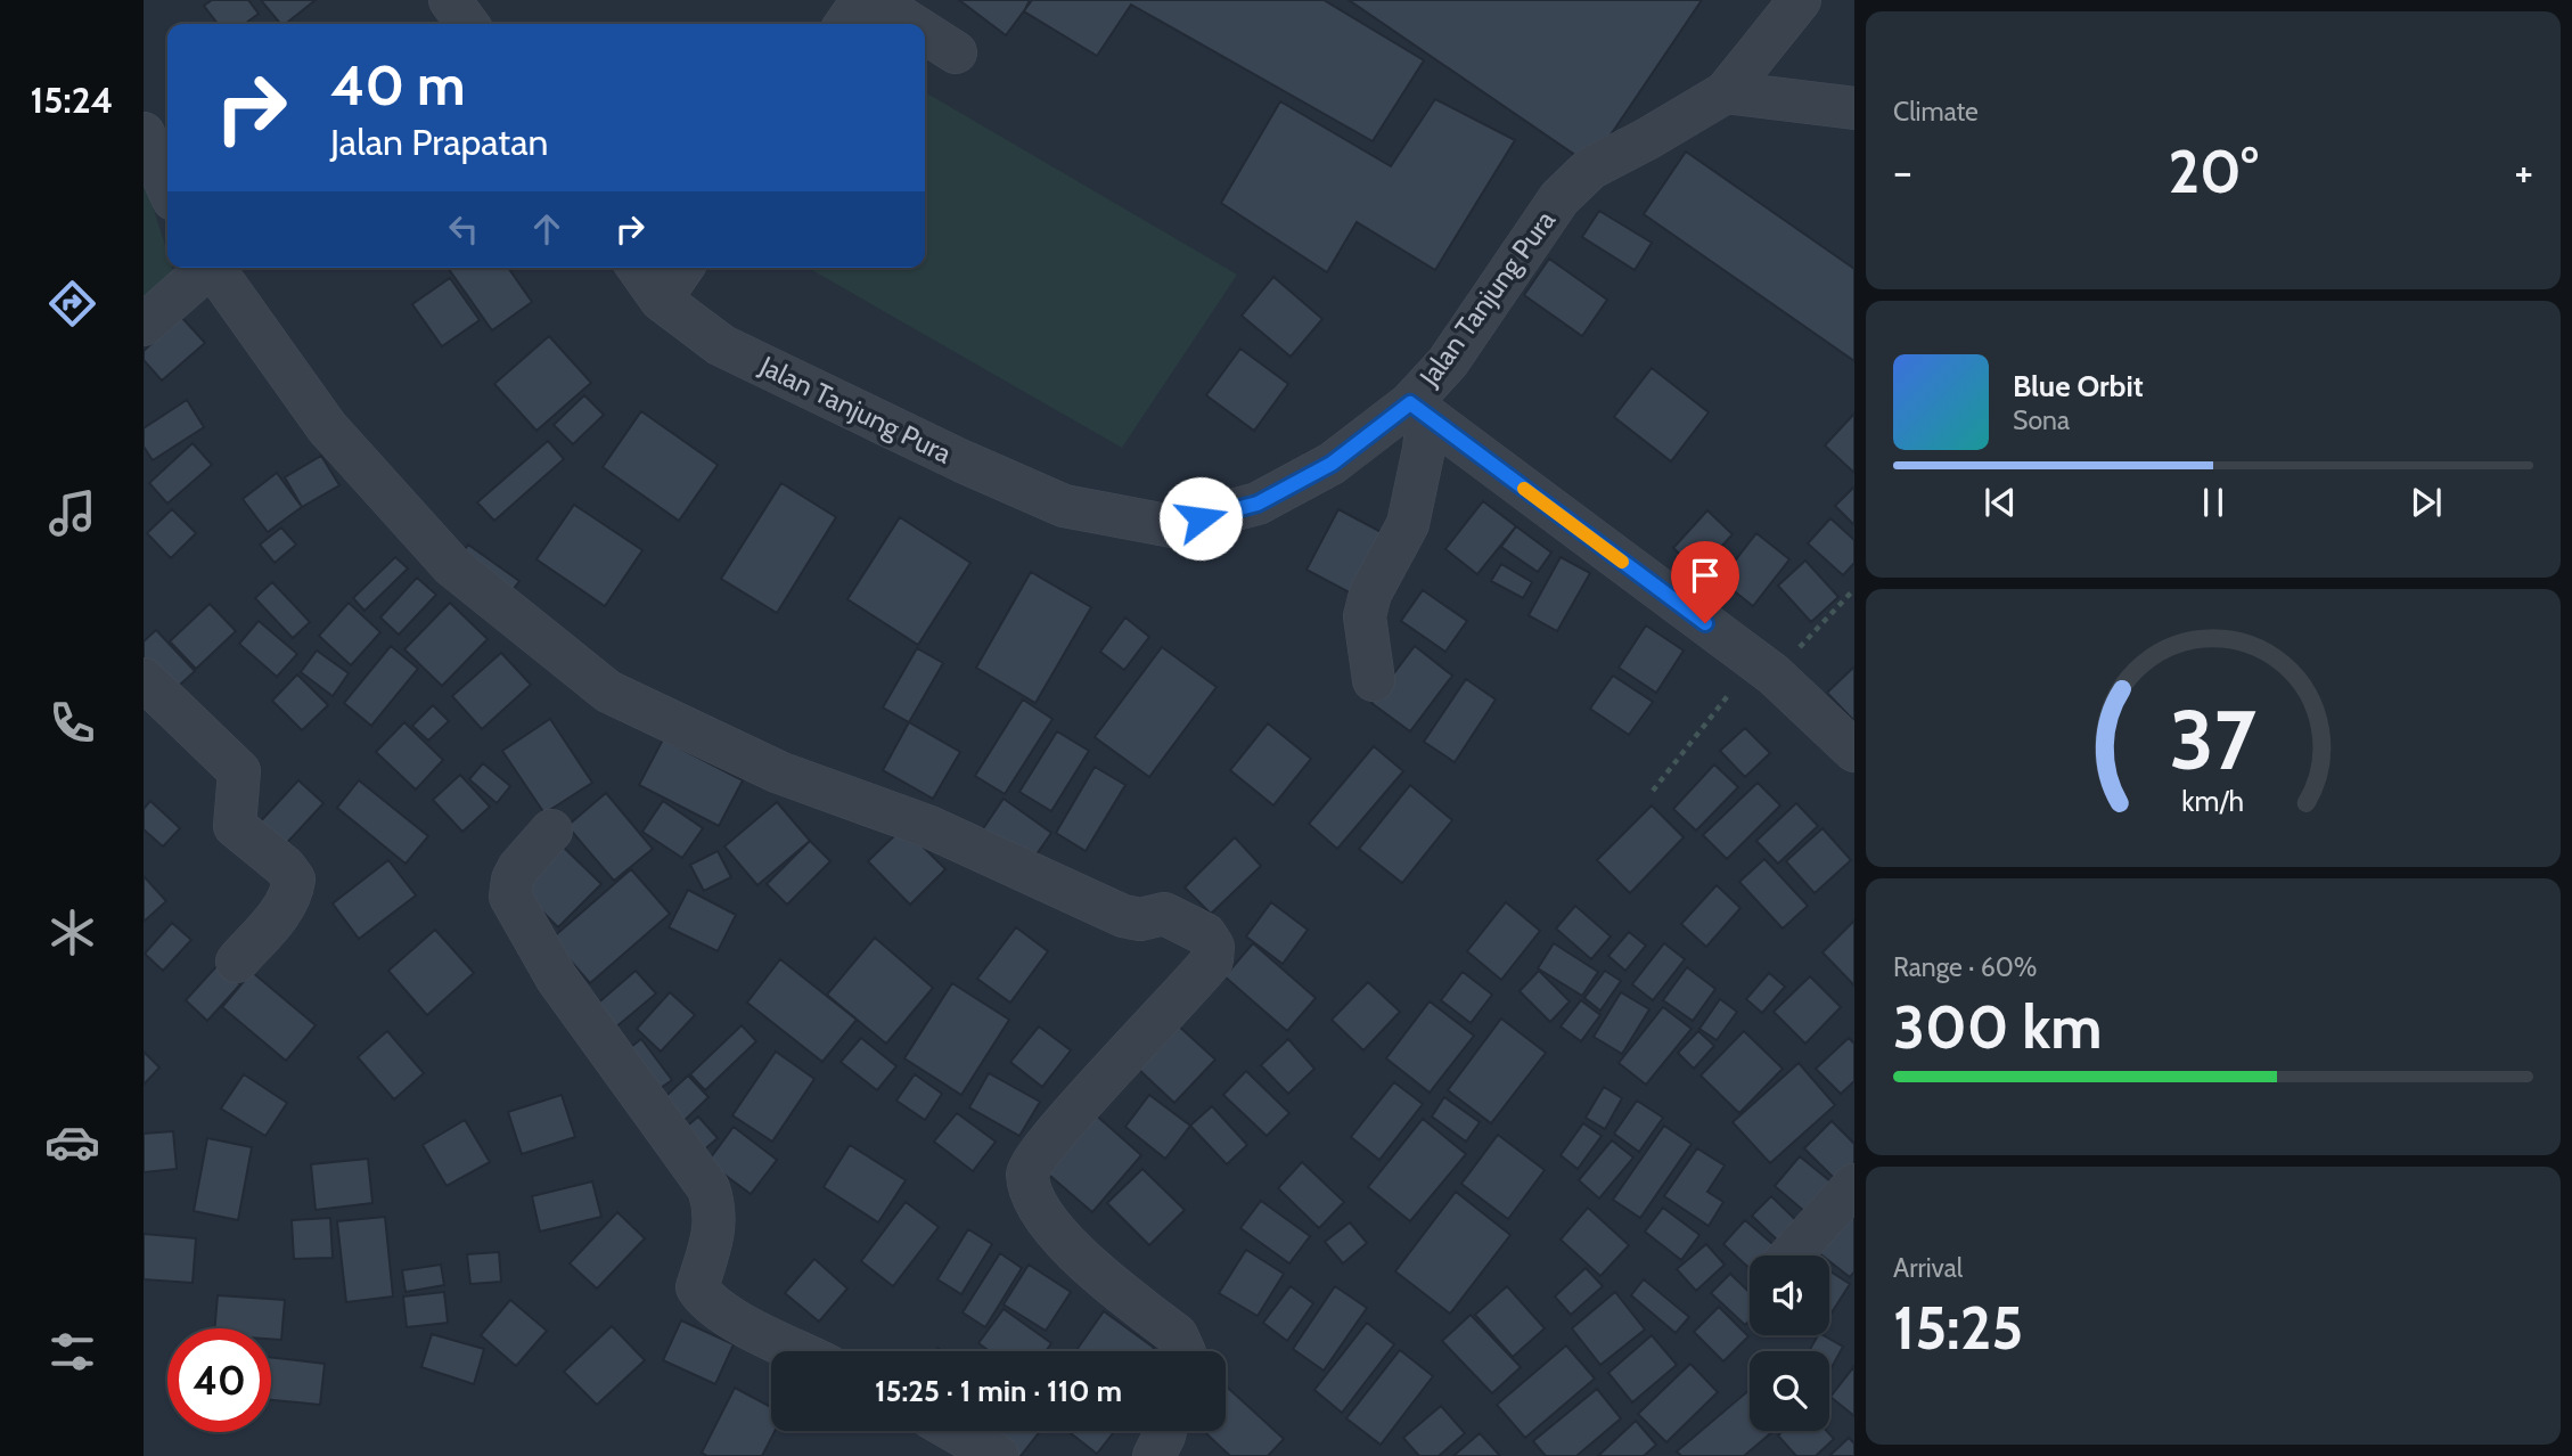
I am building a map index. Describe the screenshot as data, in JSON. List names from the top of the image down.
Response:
{
  "streets": {
    "street": ["Jalan Tanjung Pura"]
  },
  "page": {
    "tabs": "15:24",
    "tile": [
      "Climate",
      ["Range · 60%", "300 km"],
      ["Arrival", "15:25"]
    ],
    "turn": ["40 m", "Jalan Prapatan"],
    "heat": ["−", "20°", "+"],
    "song": ["Blue Orbit", "Sona"],
    "limit": "40",
    "trip": "15:25 · 1 min · 110 m",
    "gauge": ["37", "km/h"]
  }
}
